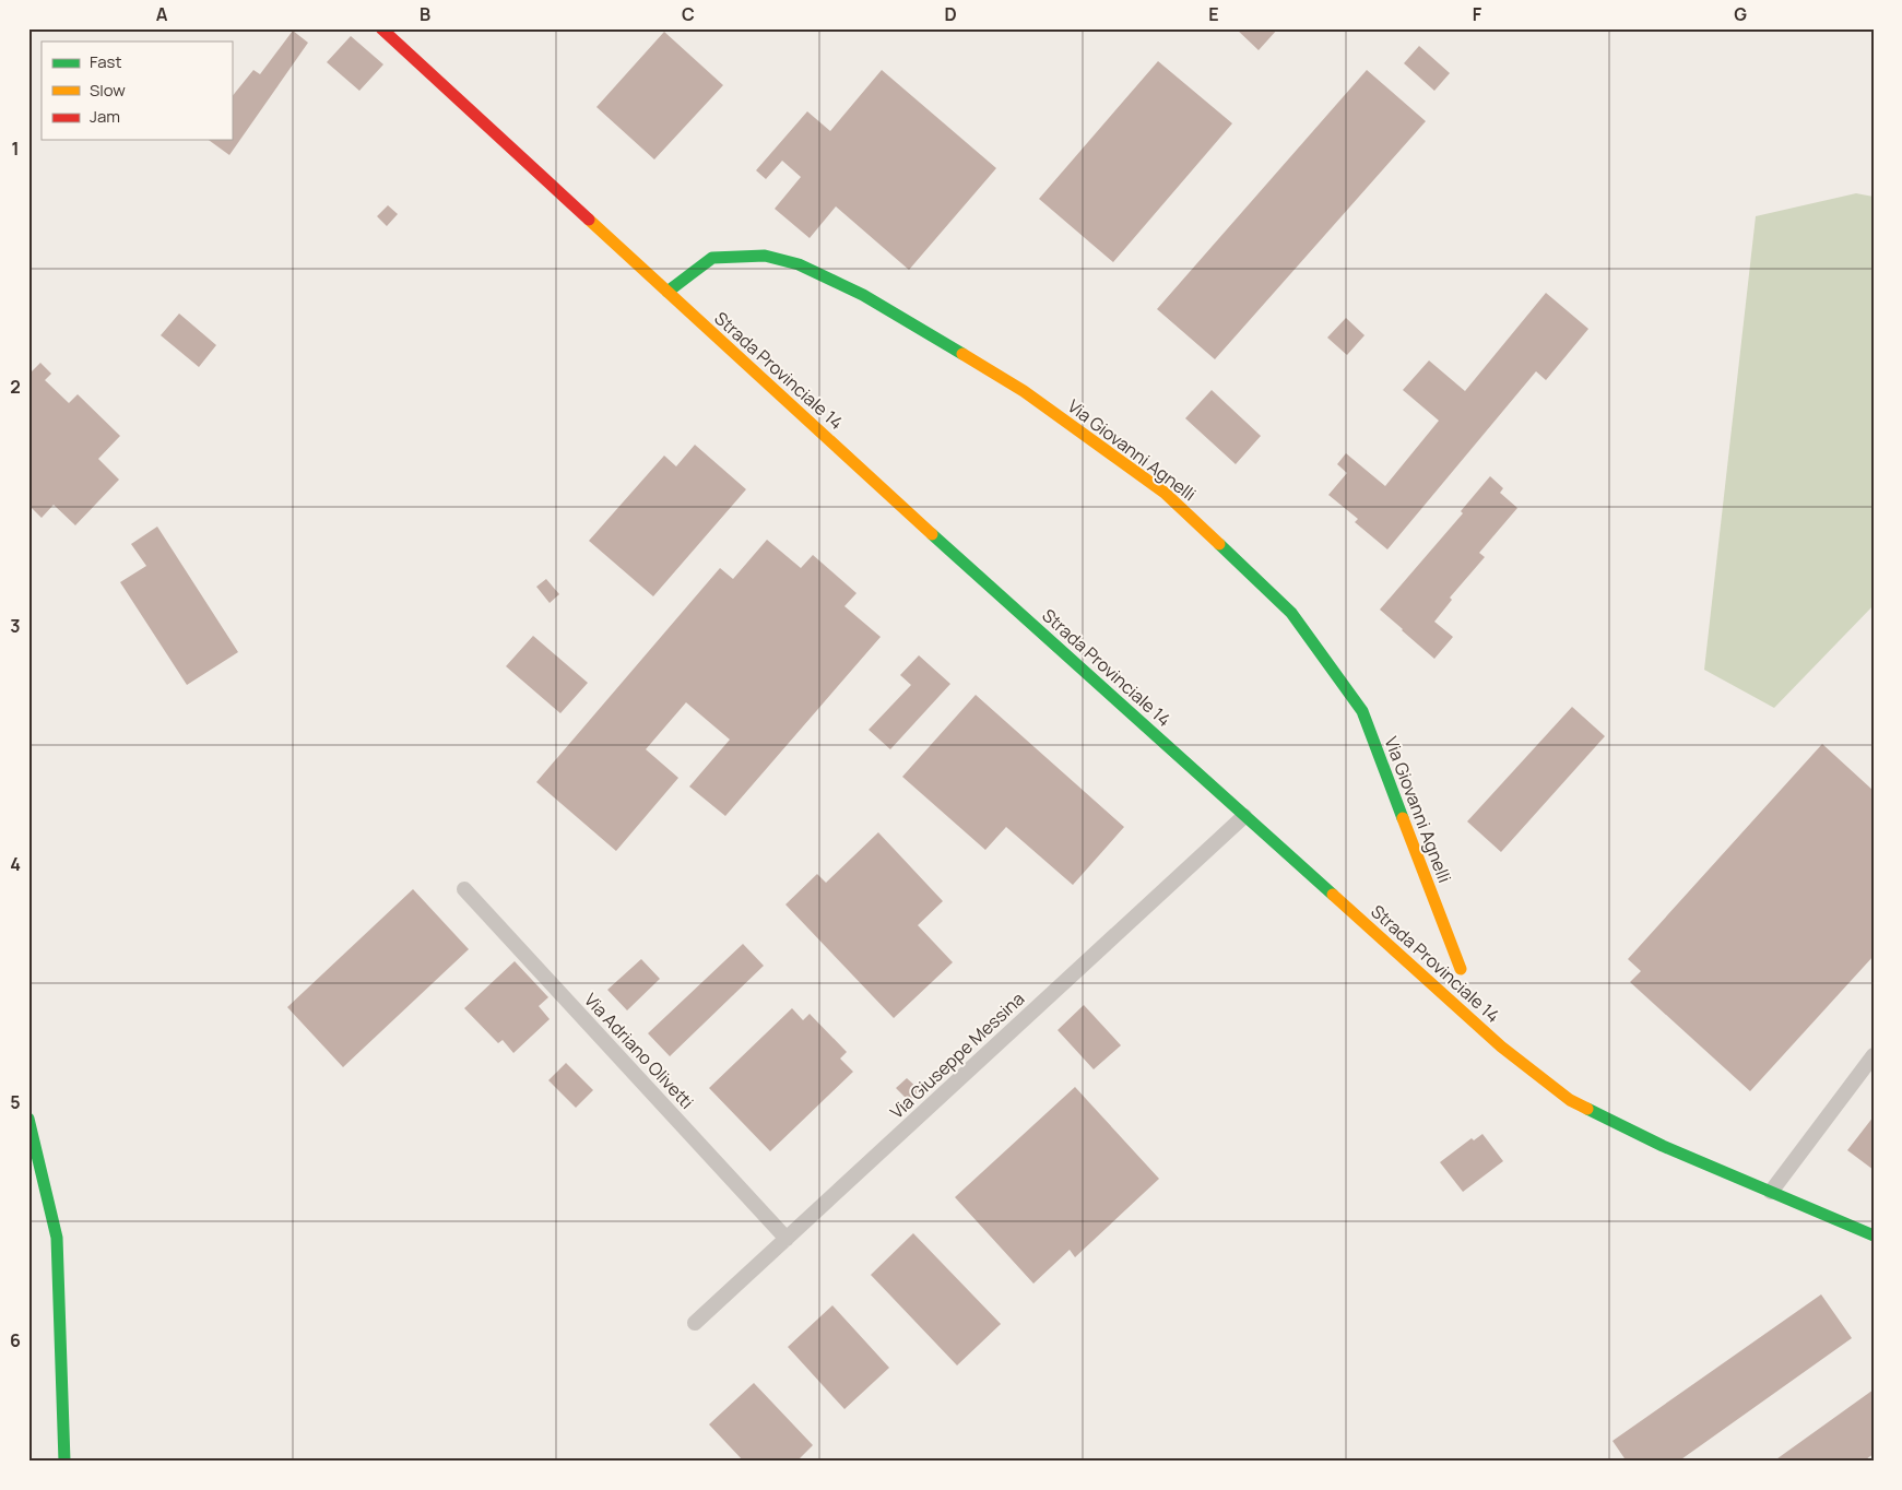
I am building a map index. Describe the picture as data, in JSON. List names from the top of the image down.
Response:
{
  "streets": {
    "street": [
      "Strada Provinciale 14",
      "Via Giovanni Agnelli",
      "Via Adriano Olivetti",
      "Via Giuseppe Messina"
    ]
  },
  "crossings": [
    ["Strada Provinciale 14", "Via Giovanni Agnelli"],
    ["Strada Provinciale 14", "Via Giuseppe Messina"],
    ["Via Adriano Olivetti", "Via Giuseppe Messina"]
  ],
  "legend": ["Fast", "Slow", "Jam"],
  "grid": {
    "columns": [
      "A",
      "B",
      "C",
      "D",
      "E",
      "F",
      "G"
    ],
    "rows": [
      "1",
      "2",
      "3",
      "4",
      "5",
      "6"
    ]
  }
}
